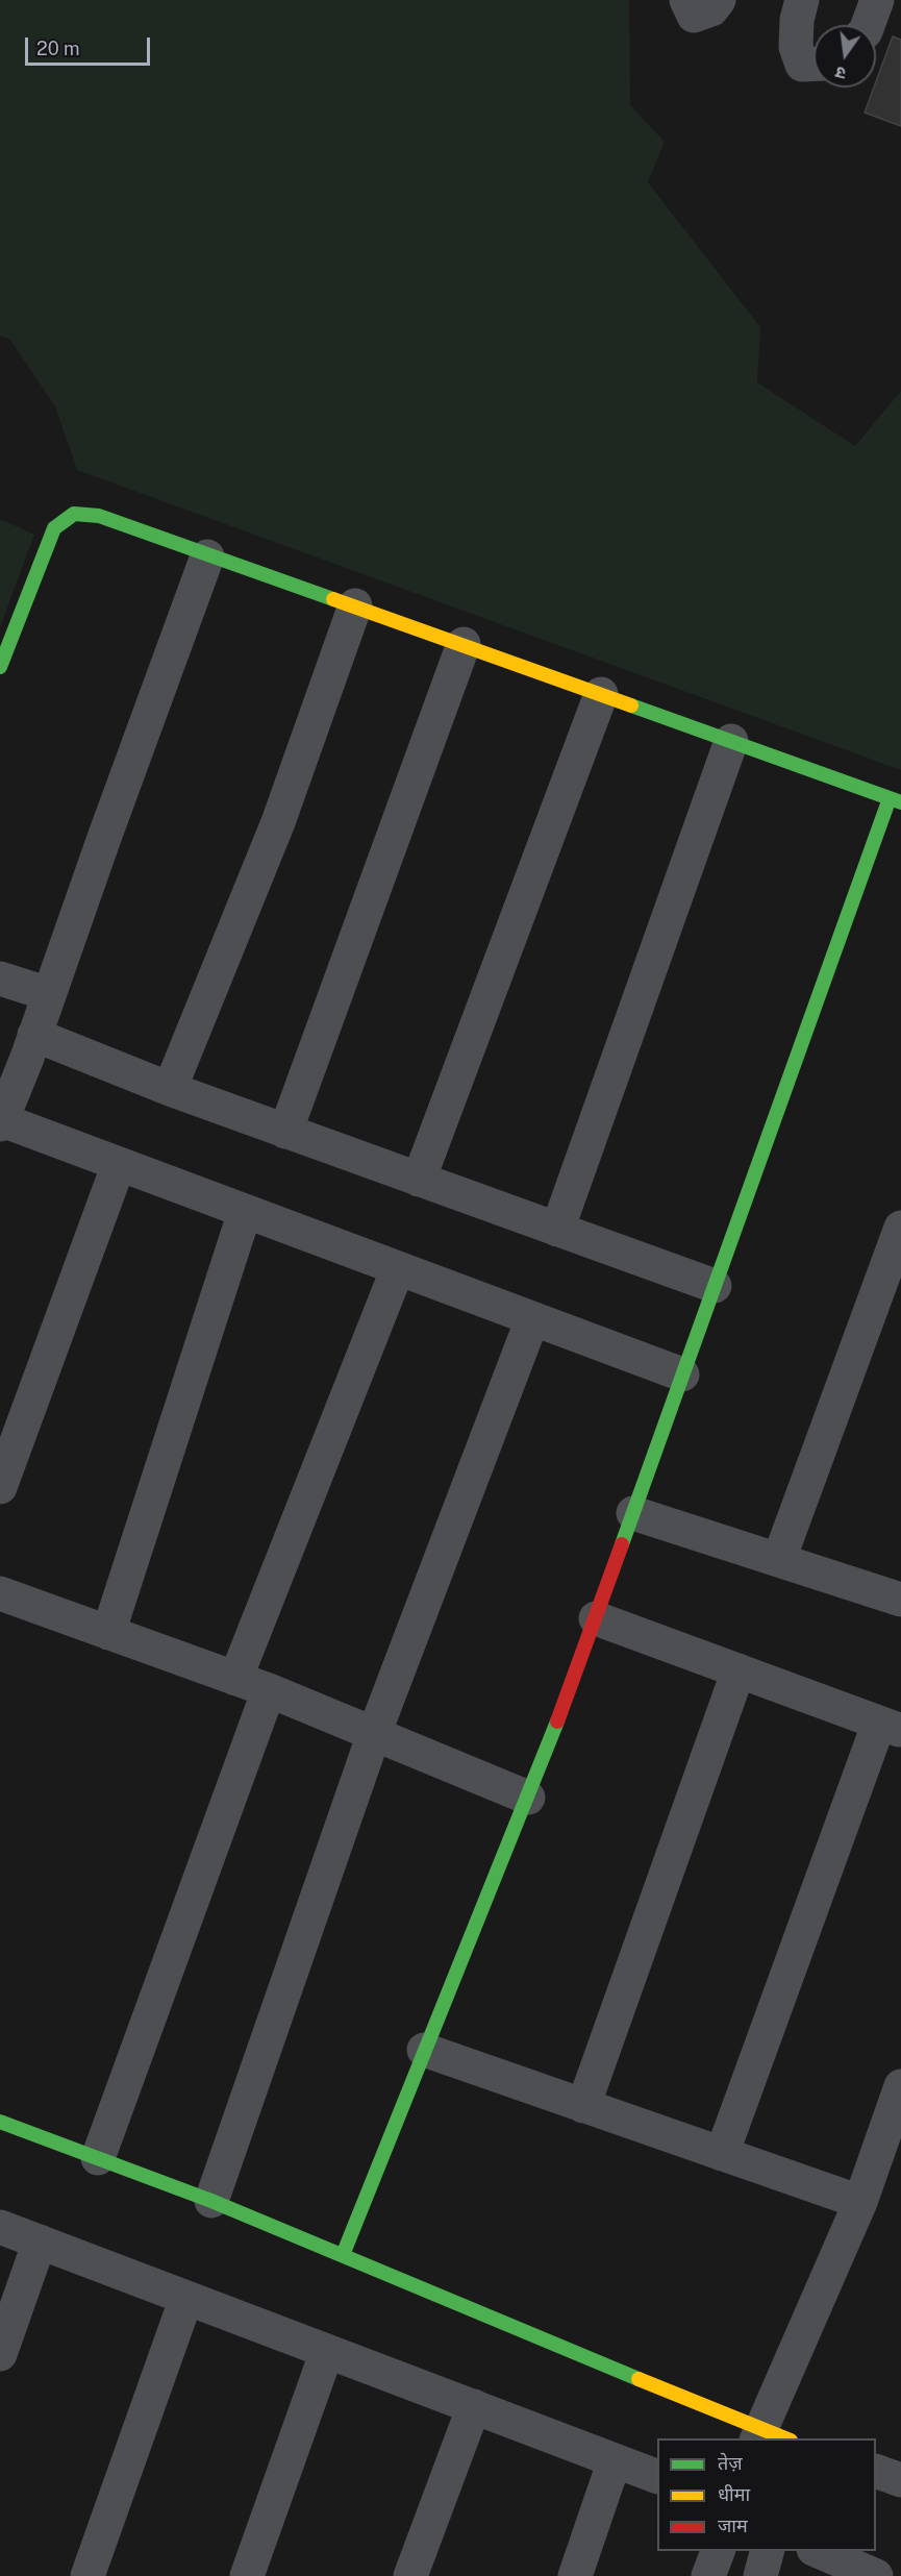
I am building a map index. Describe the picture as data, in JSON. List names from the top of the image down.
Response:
{
  "legend": ["तेज़", "धीमा", "जाम"],
  "scale_bar": "20 m",
  "north": "bottom"
}
